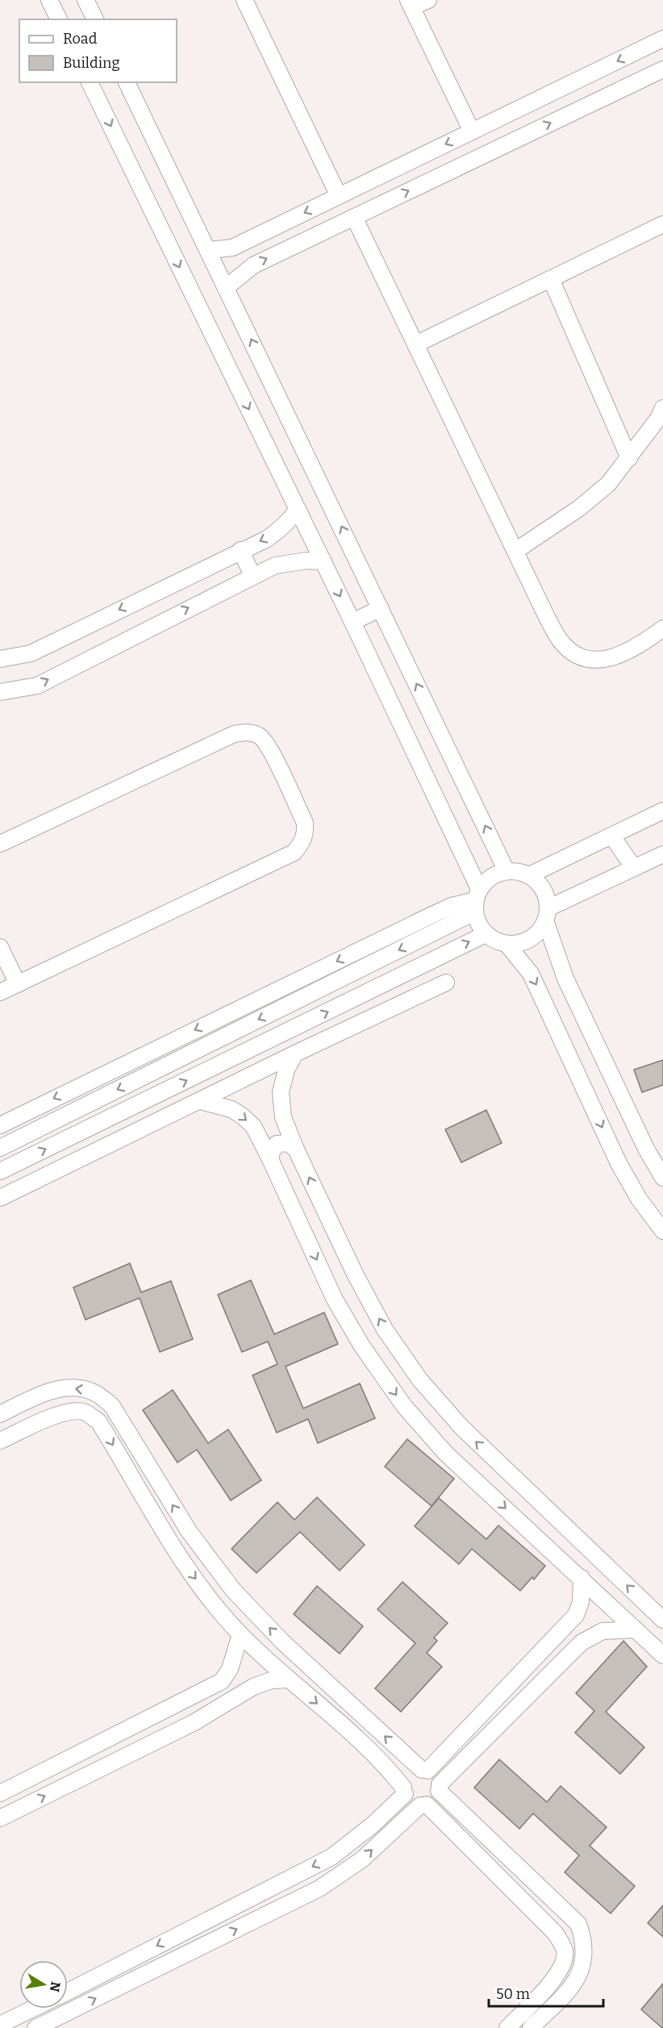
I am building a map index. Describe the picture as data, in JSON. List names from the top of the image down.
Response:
{
  "legend": ["Road", "Building"],
  "scale_bar": "50 m",
  "north": "right"
}
